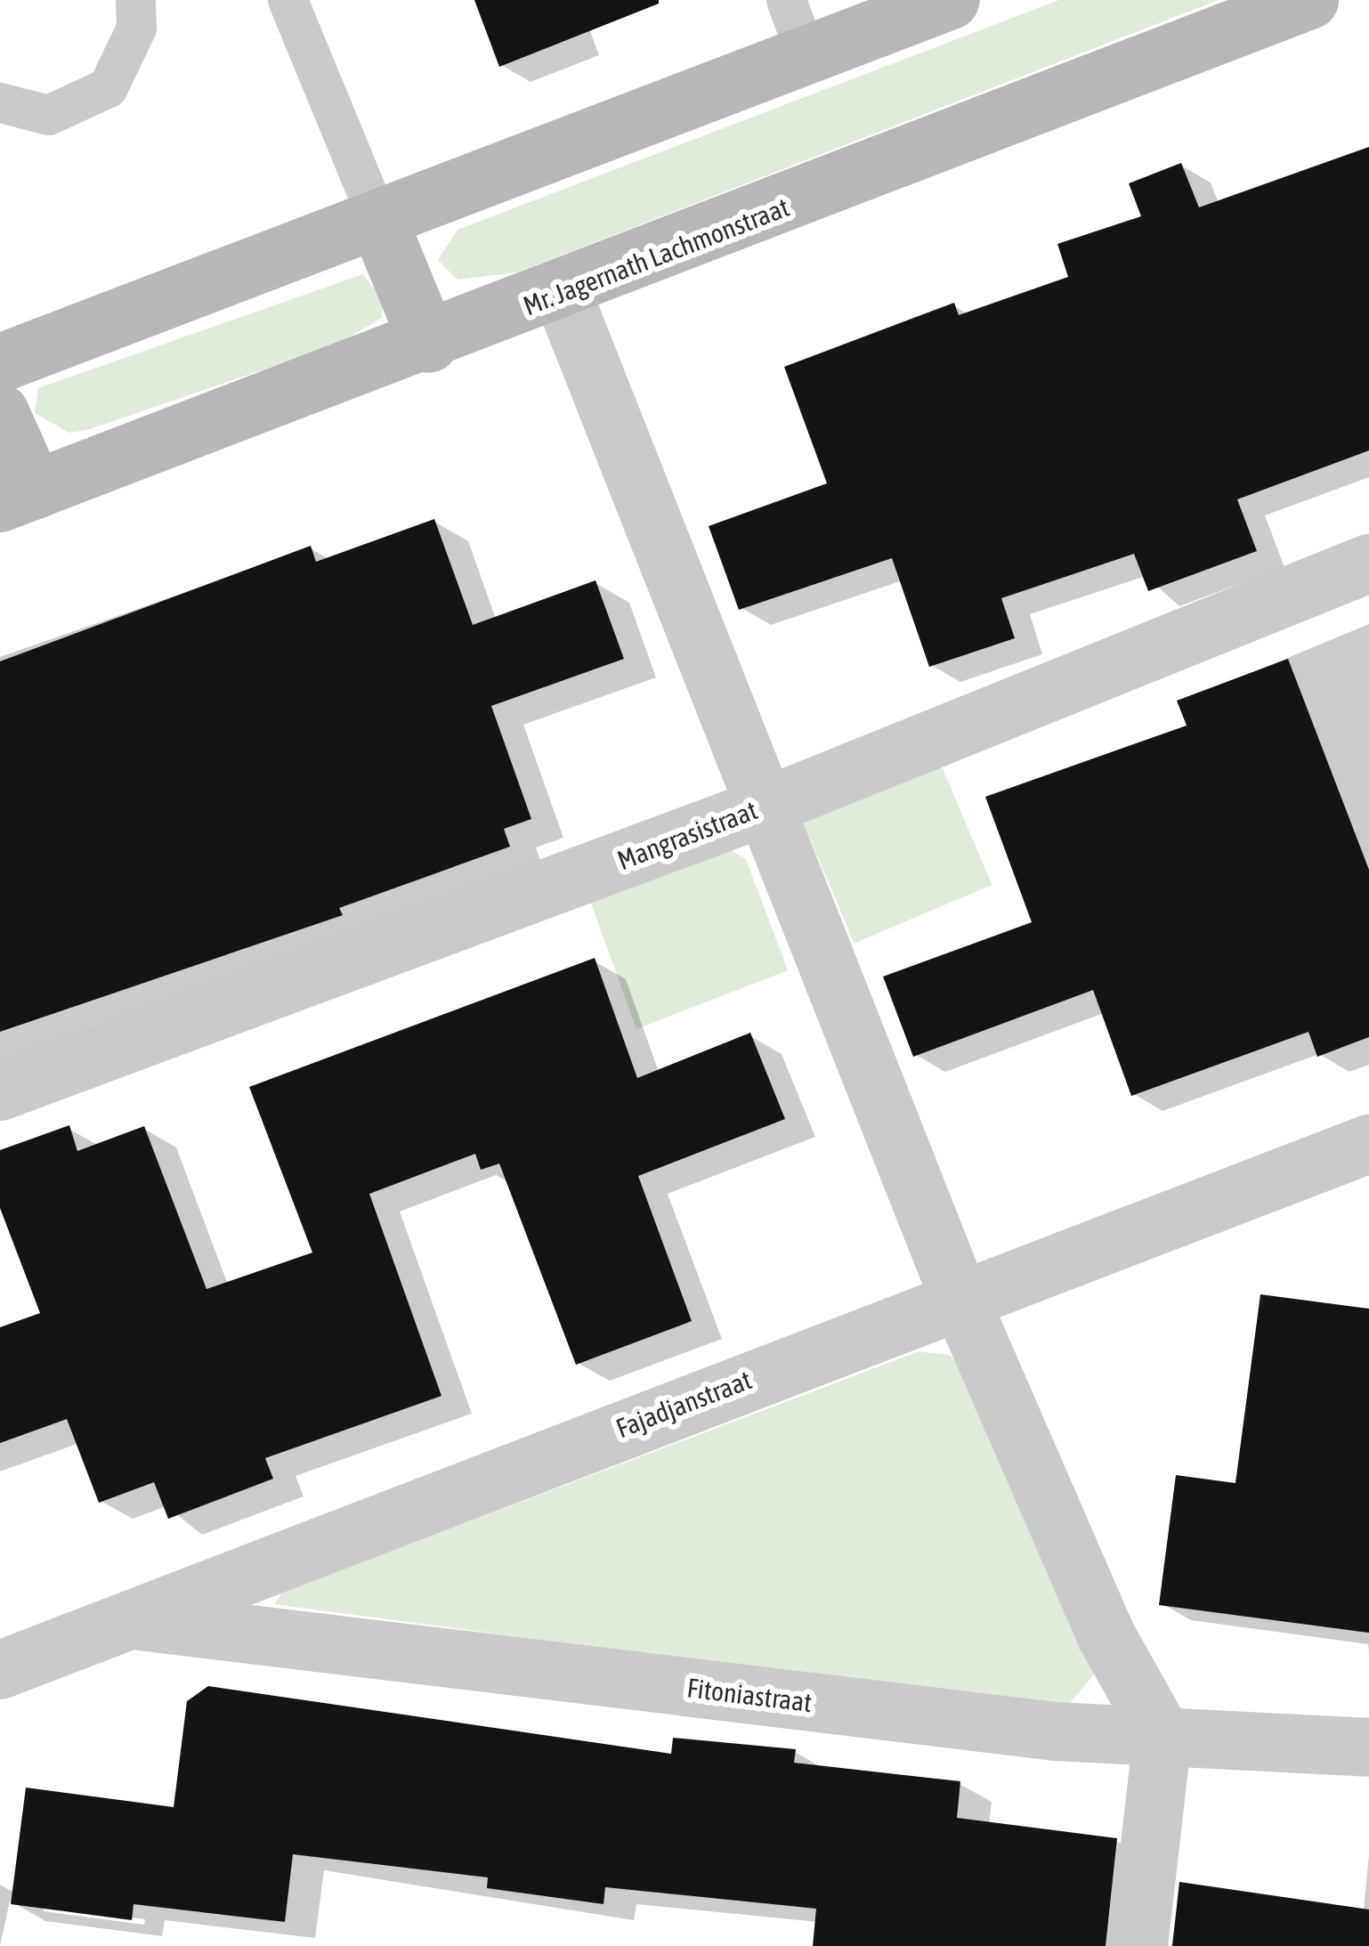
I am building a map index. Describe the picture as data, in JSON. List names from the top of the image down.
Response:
{
  "streets": {
    "main road": ["Mr. Jagernath Lachmonstraat"],
    "street": ["Mangrasistraat", "Fajadjanstraat", "Fitoniastraat"]
  },
  "crossings": [
    ["Fajadjanstraat", "Fitoniastraat"]
  ]
}
